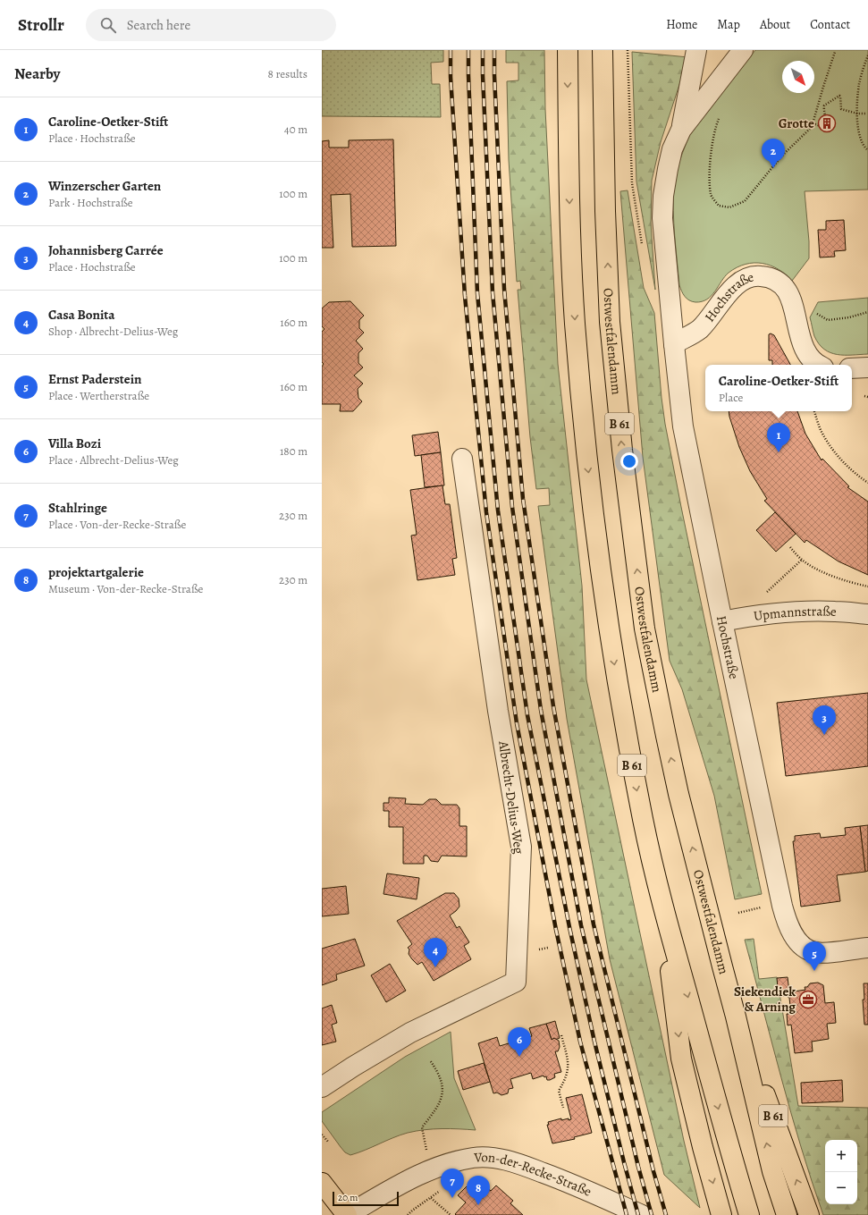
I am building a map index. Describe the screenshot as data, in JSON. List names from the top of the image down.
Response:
{
  "streets": {
    "main road": ["Ostwestfalendamm", "B 61"],
    "street": [
      "Hochstraße",
      "Upmannstraße",
      "Albrecht-Delius-Weg",
      "Von-der-Recke-Straße"
    ]
  },
  "crossings": [
    ["Hochstraße", "Upmannstraße"],
    ["Ostwestfalendamm", "B 61"]
  ],
  "places": {
    "building": ["Grotte"],
    "office": ["Siekendiek & Arning"]
  },
  "scale_bar": "20 m",
  "north": "bottom right",
  "page": {
    "header": "Strollr",
    "search": "Search here",
    "nav": [
      "Home",
      "Map",
      "About",
      "Contact"
    ],
    "heading": ["Nearby", "8 results"],
    "list": [
      {
        "mark": "1",
        "name": "Caroline-Oetker-Stift",
        "note": "Place · Hochstraße",
        "value": "40 m"
      },
      {
        "mark": "2",
        "name": "Winzerscher Garten",
        "note": "Park · Hochstraße",
        "value": "100 m"
      },
      {
        "mark": "3",
        "name": "Johannisberg Carrée",
        "note": "Place · Hochstraße",
        "value": "100 m"
      },
      {
        "mark": "4",
        "name": "Casa Bonita",
        "note": "Shop · Albrecht-Delius-Weg",
        "value": "160 m"
      },
      {
        "mark": "5",
        "name": "Ernst Paderstein",
        "note": "Place · Wertherstraße",
        "value": "160 m"
      },
      {
        "mark": "6",
        "name": "Villa Bozi",
        "note": "Place · Albrecht-Delius-Weg",
        "value": "180 m"
      },
      {
        "mark": "7",
        "name": "Stahlringe",
        "note": "Place · Von-der-Recke-Straße",
        "value": "230 m"
      },
      {
        "mark": "8",
        "name": "projektartgalerie",
        "note": "Museum · Von-der-Recke-Straße",
        "value": "230 m"
      }
    ],
    "pins": [
      "2",
      "1",
      "3",
      "4",
      "5",
      "6",
      "7",
      "8"
    ],
    "popup": ["Caroline-Oetker-Stift", "Place"],
    "map_buttons": ["+", "−"],
    "scale": "20 m"
  }
}
